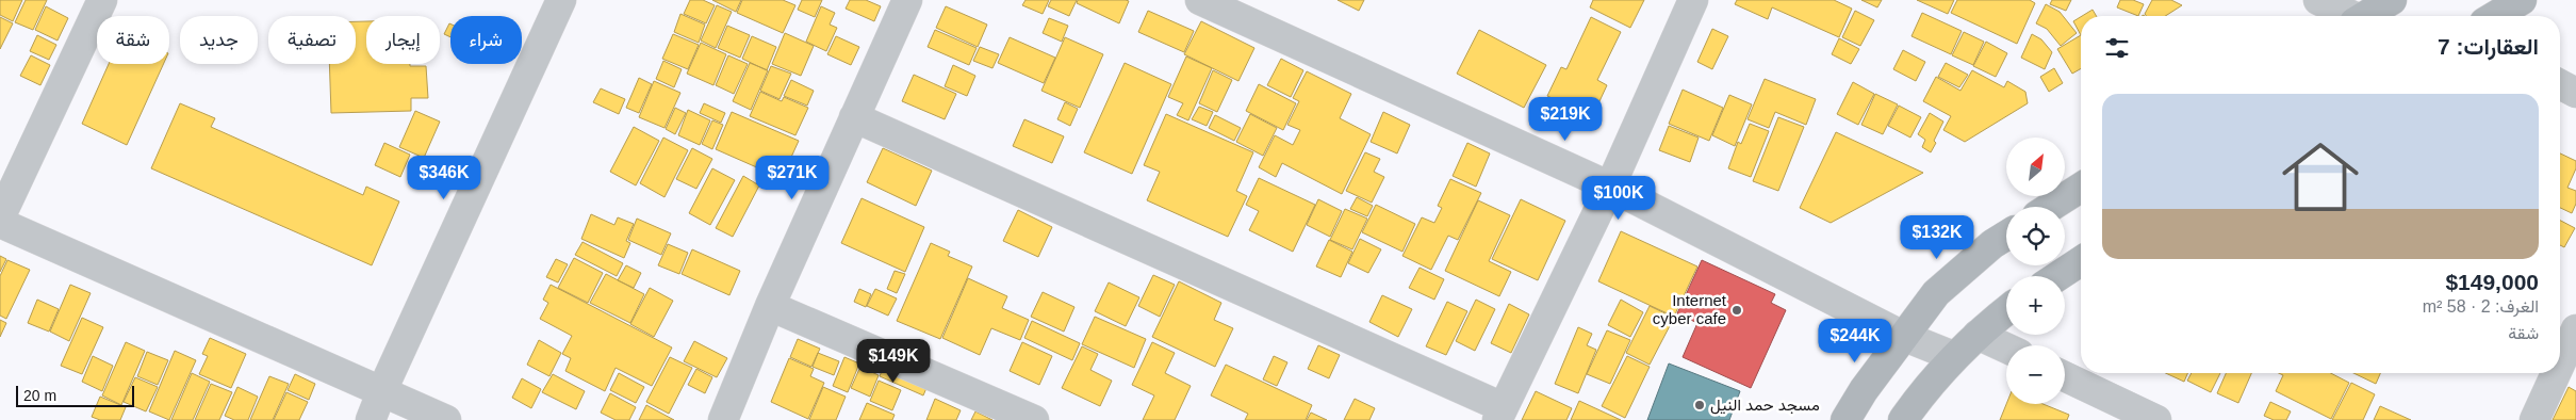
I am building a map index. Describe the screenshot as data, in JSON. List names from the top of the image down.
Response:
{
  "places": ["Internet cyber cafe", "مسجد حمد النيل"],
  "scale_bar": "20 m",
  "north": "top right",
  "page": {
    "chip": [
      "شراء",
      "إيجار",
      "تصفية",
      "جديد",
      "شقة"
    ],
    "heading": "العقارات: 7",
    "list": [
      {
        "name": "$149,000",
        "note": "الغرف: 2 · 58 m² · شقة"
      }
    ],
    "price": [
      "$219K",
      "$346K",
      "$271K",
      "$100K",
      "$132K",
      "$244K",
      "$149K"
    ],
    "map_buttons": ["+", "−"],
    "scale": "20 m"
  }
}
